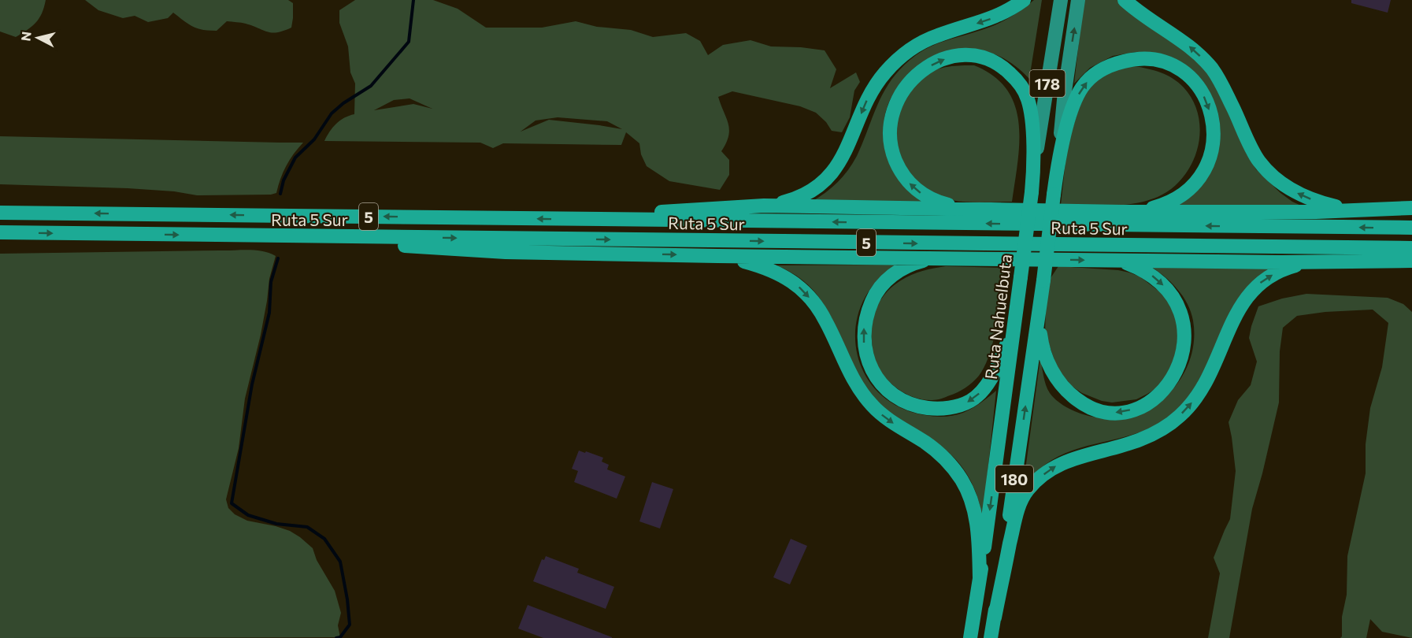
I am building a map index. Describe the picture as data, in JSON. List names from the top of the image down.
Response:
{
  "streets": {
    "highway": [
      "178",
      "5",
      "Ruta 5 Sur",
      "Ruta Nahuelbuta",
      "180"
    ]
  },
  "crossings": [
    ["178", "180"]
  ],
  "one_way": ["Ruta Nahuelbuta"],
  "north": "left"
}
